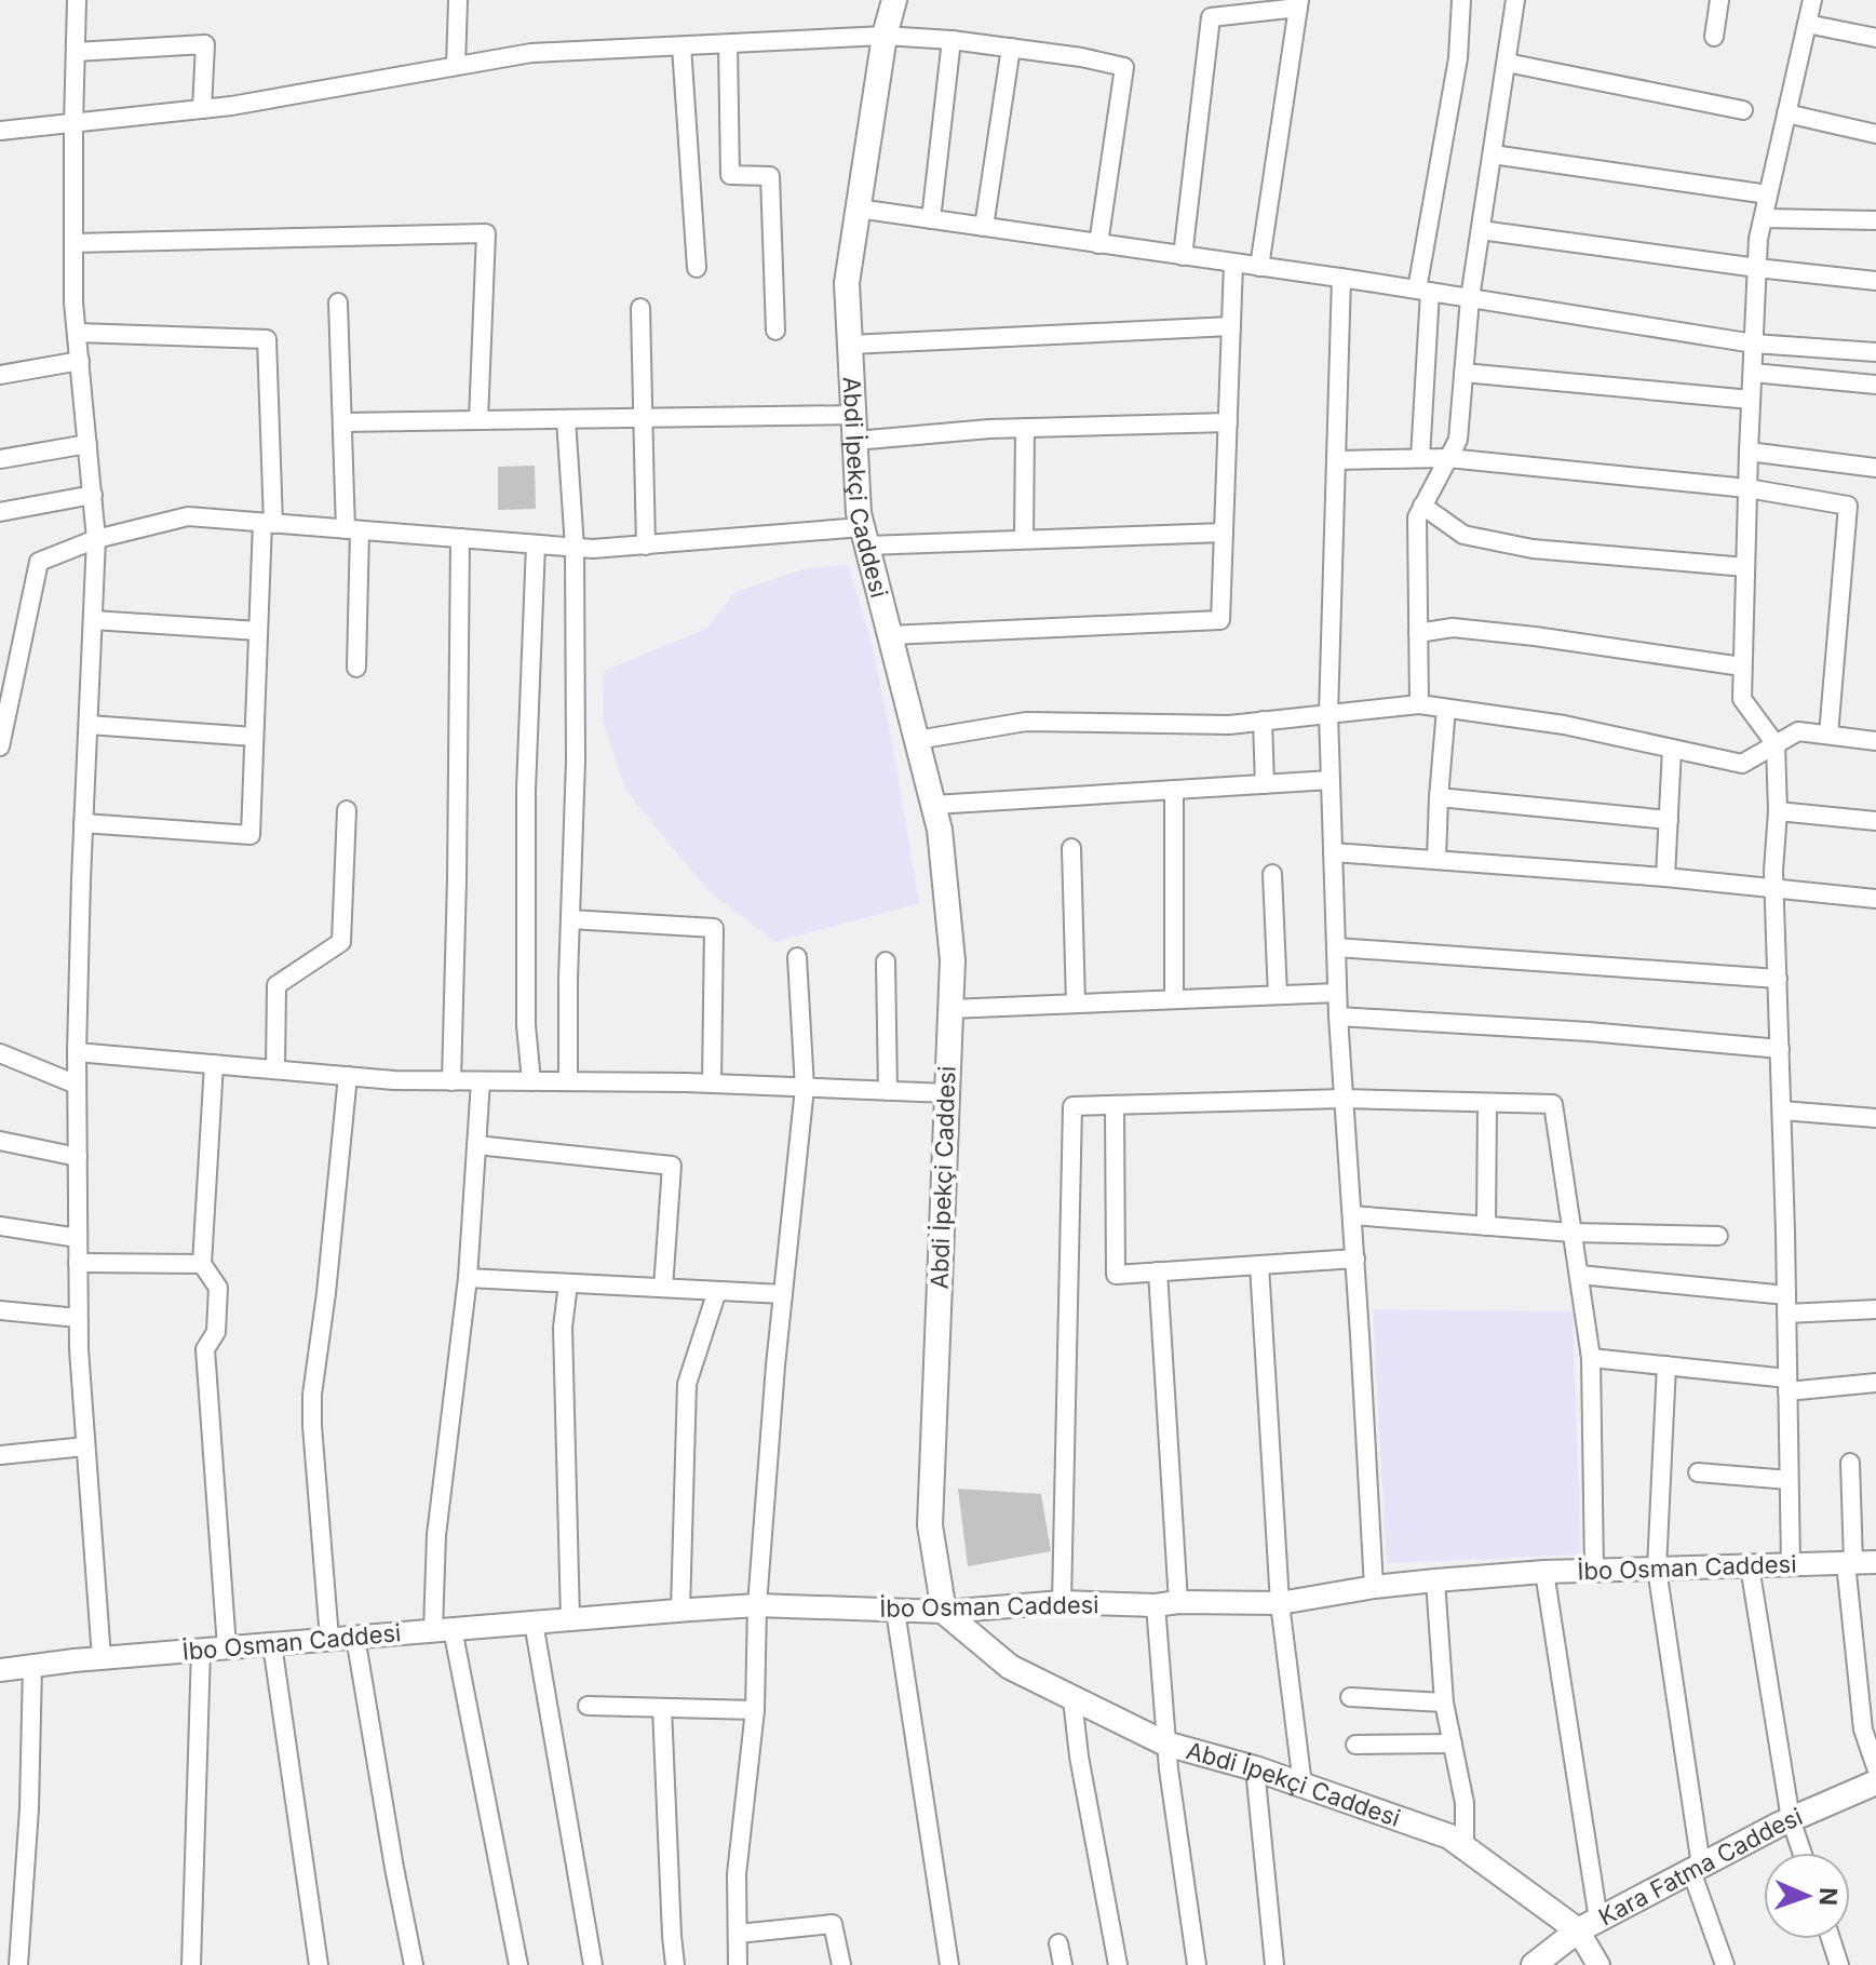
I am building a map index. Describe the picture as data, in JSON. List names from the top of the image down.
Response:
{
  "streets": {
    "main road": ["Abdi İpekçi Caddesi", "Kara Fatma Caddesi"],
    "street": ["İbo Osman Caddesi"]
  },
  "crossings": [
    ["Abdi İpekçi Caddesi", "İbo Osman Caddesi"],
    ["Abdi İpekçi Caddesi", "Kara Fatma Caddesi"]
  ],
  "north": "right"
}
